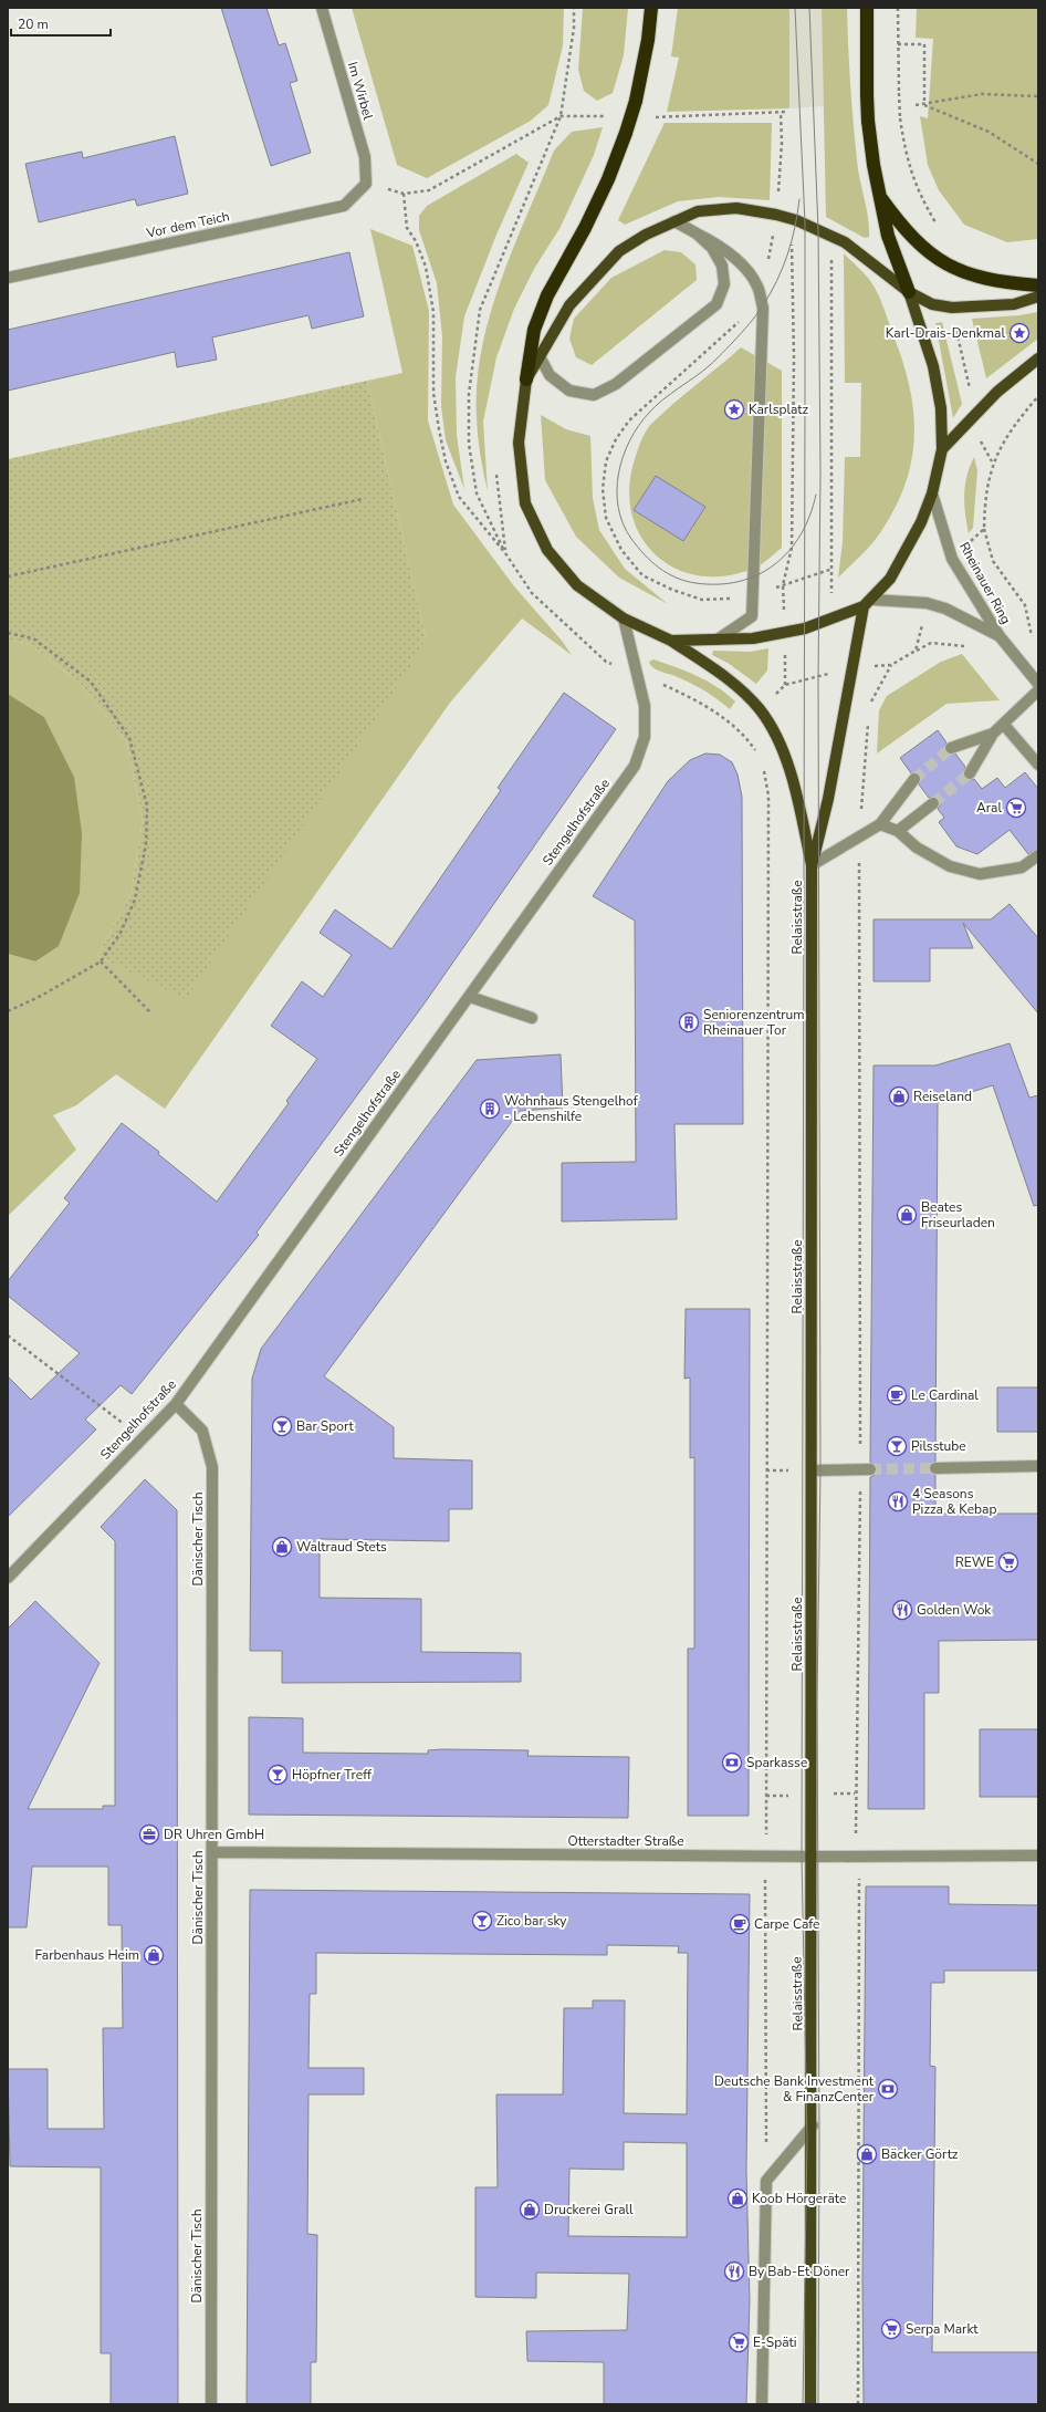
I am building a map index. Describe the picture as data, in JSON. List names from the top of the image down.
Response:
{
  "streets": {
    "main road": ["Relaisstraße"],
    "street": [
      "Im Wirbel",
      "Vor dem Teich",
      "Rheinauer Ring",
      "Stengelhofstraße",
      "Dänischer Tisch",
      "Otterstadter Straße"
    ]
  },
  "crossings": [
    ["Im Wirbel", "Vor dem Teich"],
    ["Rheinauer Ring", "Relaisstraße"],
    ["Stengelhofstraße", "Dänischer Tisch"],
    ["Relaisstraße", "Otterstadter Straße"],
    ["Dänischer Tisch", "Otterstadter Straße"]
  ],
  "places": {
    "place": ["Karl-Drais-Denkmal", "Karlsplatz"],
    "supermarket": [
      "Aral",
      "REWE",
      "Serpa Markt",
      "E-Späti"
    ],
    "building": ["Seniorenzentrum Rheinauer Tor", "Wohnhaus Stengelhof - Lebenshilfe"],
    "shop": [
      "Reiseland",
      "Beates Friseurladen",
      "Waltraud Stets",
      "Farbenhaus Heim",
      "Bäcker Görtz",
      "Koob Hörgeräte",
      "Druckerei Grall"
    ],
    "cafe": ["Le Cardinal", "Carpe Cafe"],
    "bar": [
      "Bar Sport",
      "Pilsstube",
      "Höpfner Treff",
      "Zico bar sky"
    ],
    "restaurant": ["4 Seasons Pizza & Kebap", "Golden Wok", "By Bab-Et Döner"],
    "bank": ["Sparkasse", "Deutsche Bank Investment & FinanzCenter"],
    "office": ["DR Uhren GmbH"]
  },
  "scale_bar": "20 m"
}
